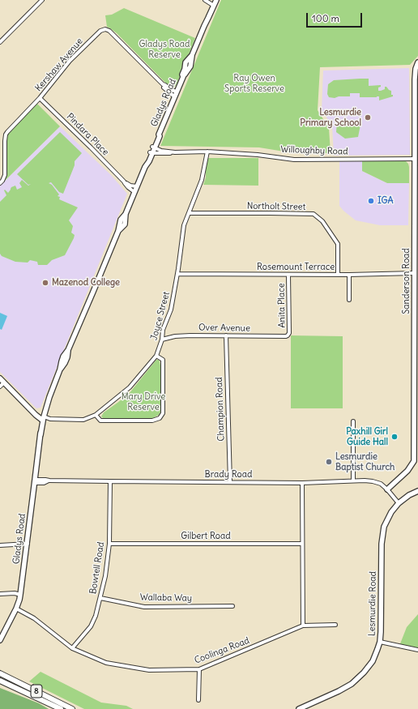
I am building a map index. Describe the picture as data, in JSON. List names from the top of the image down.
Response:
{
  "streets": {
    "main road": ["8"],
    "street": [
      "Kershaw Avenue",
      "Gladys Road",
      "Pindara Place",
      "Willoughby Road",
      "Northolt Street",
      "Rosemount Terrace",
      "Sanderson Road",
      "Anita Place",
      "Joyce Street",
      "Over Avenue",
      "Champion Road",
      "Brady Road",
      "Gilbert Road",
      "Bowtell Road",
      "Wallaba Way",
      "Lesmurdie Road",
      "Coolinga Road"
    ]
  },
  "crossings": [
    ["Kershaw Avenue", "Gladys Road"],
    ["Kershaw Avenue", "Pindara Place"],
    ["Gladys Road", "Pindara Place"],
    ["Gladys Road", "Willoughby Road"],
    ["Gladys Road", "Joyce Street"],
    ["Gladys Road", "Brady Road"],
    ["Gladys Road", "Coolinga Road"],
    ["Willoughby Road", "Sanderson Road"],
    ["Willoughby Road", "Joyce Street"],
    ["Northolt Street", "Rosemount Terrace"],
    ["Northolt Street", "Joyce Street"],
    ["Rosemount Terrace", "Sanderson Road"],
    ["Rosemount Terrace", "Anita Place"],
    ["Rosemount Terrace", "Joyce Street"],
    ["Sanderson Road", "Brady Road"],
    ["Anita Place", "Over Avenue"],
    ["Joyce Street", "Over Avenue"],
    ["Over Avenue", "Champion Road"],
    ["Champion Road", "Brady Road"],
    ["Brady Road", "Bowtell Road"],
    ["Brady Road", "Lesmurdie Road"],
    ["Gilbert Road", "Bowtell Road"],
    ["Bowtell Road", "Wallaba Way"],
    ["Bowtell Road", "Coolinga Road"]
  ],
  "parks": ["Gladys Road Reserve", "Ray Owen Sports Reserve", "Mary Drive Reserve"],
  "places": [
    "Lesmurdie Primary School",
    "IGA",
    "Mazenod College",
    "Paxhill Girl Guide Hall",
    "Lesmurdie Baptist Church"
  ],
  "scale_bar": "100 m"
}
